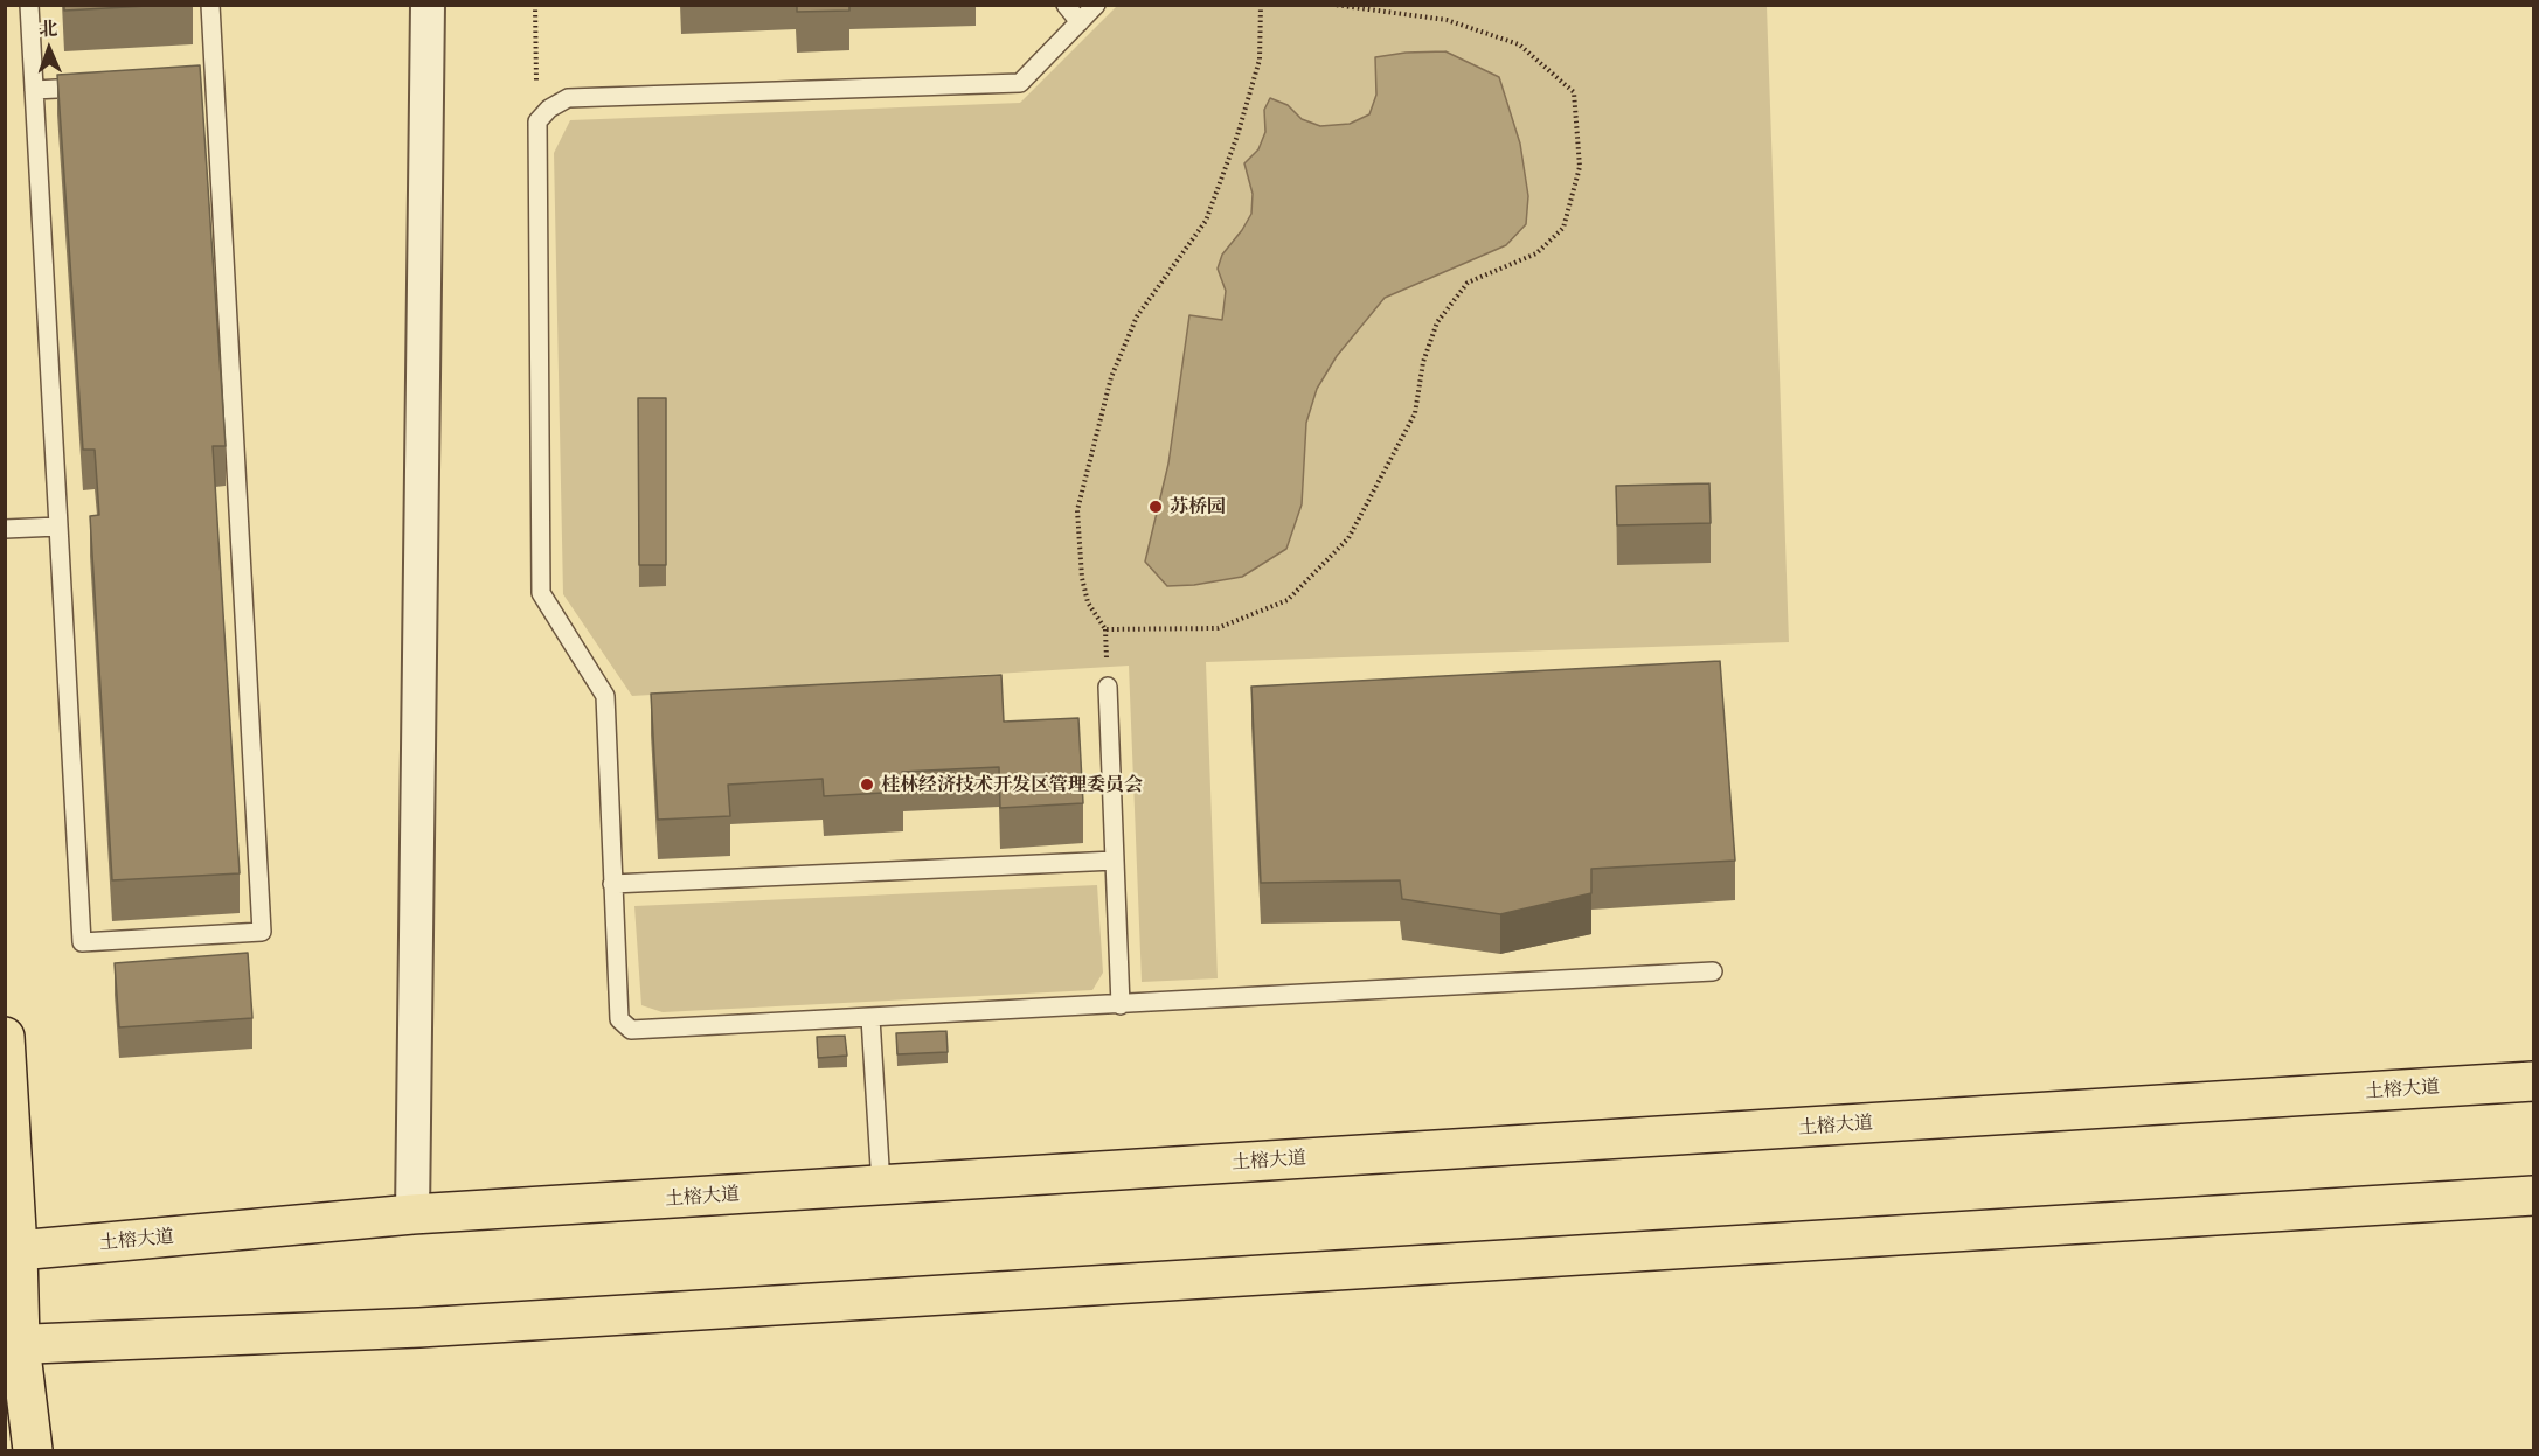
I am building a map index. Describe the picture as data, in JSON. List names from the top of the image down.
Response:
{
  "streets": {
    "main road": ["土榕大道"]
  },
  "places": ["苏桥园", "桂林经济技术开发区管理委员会"],
  "north": "top"
}
